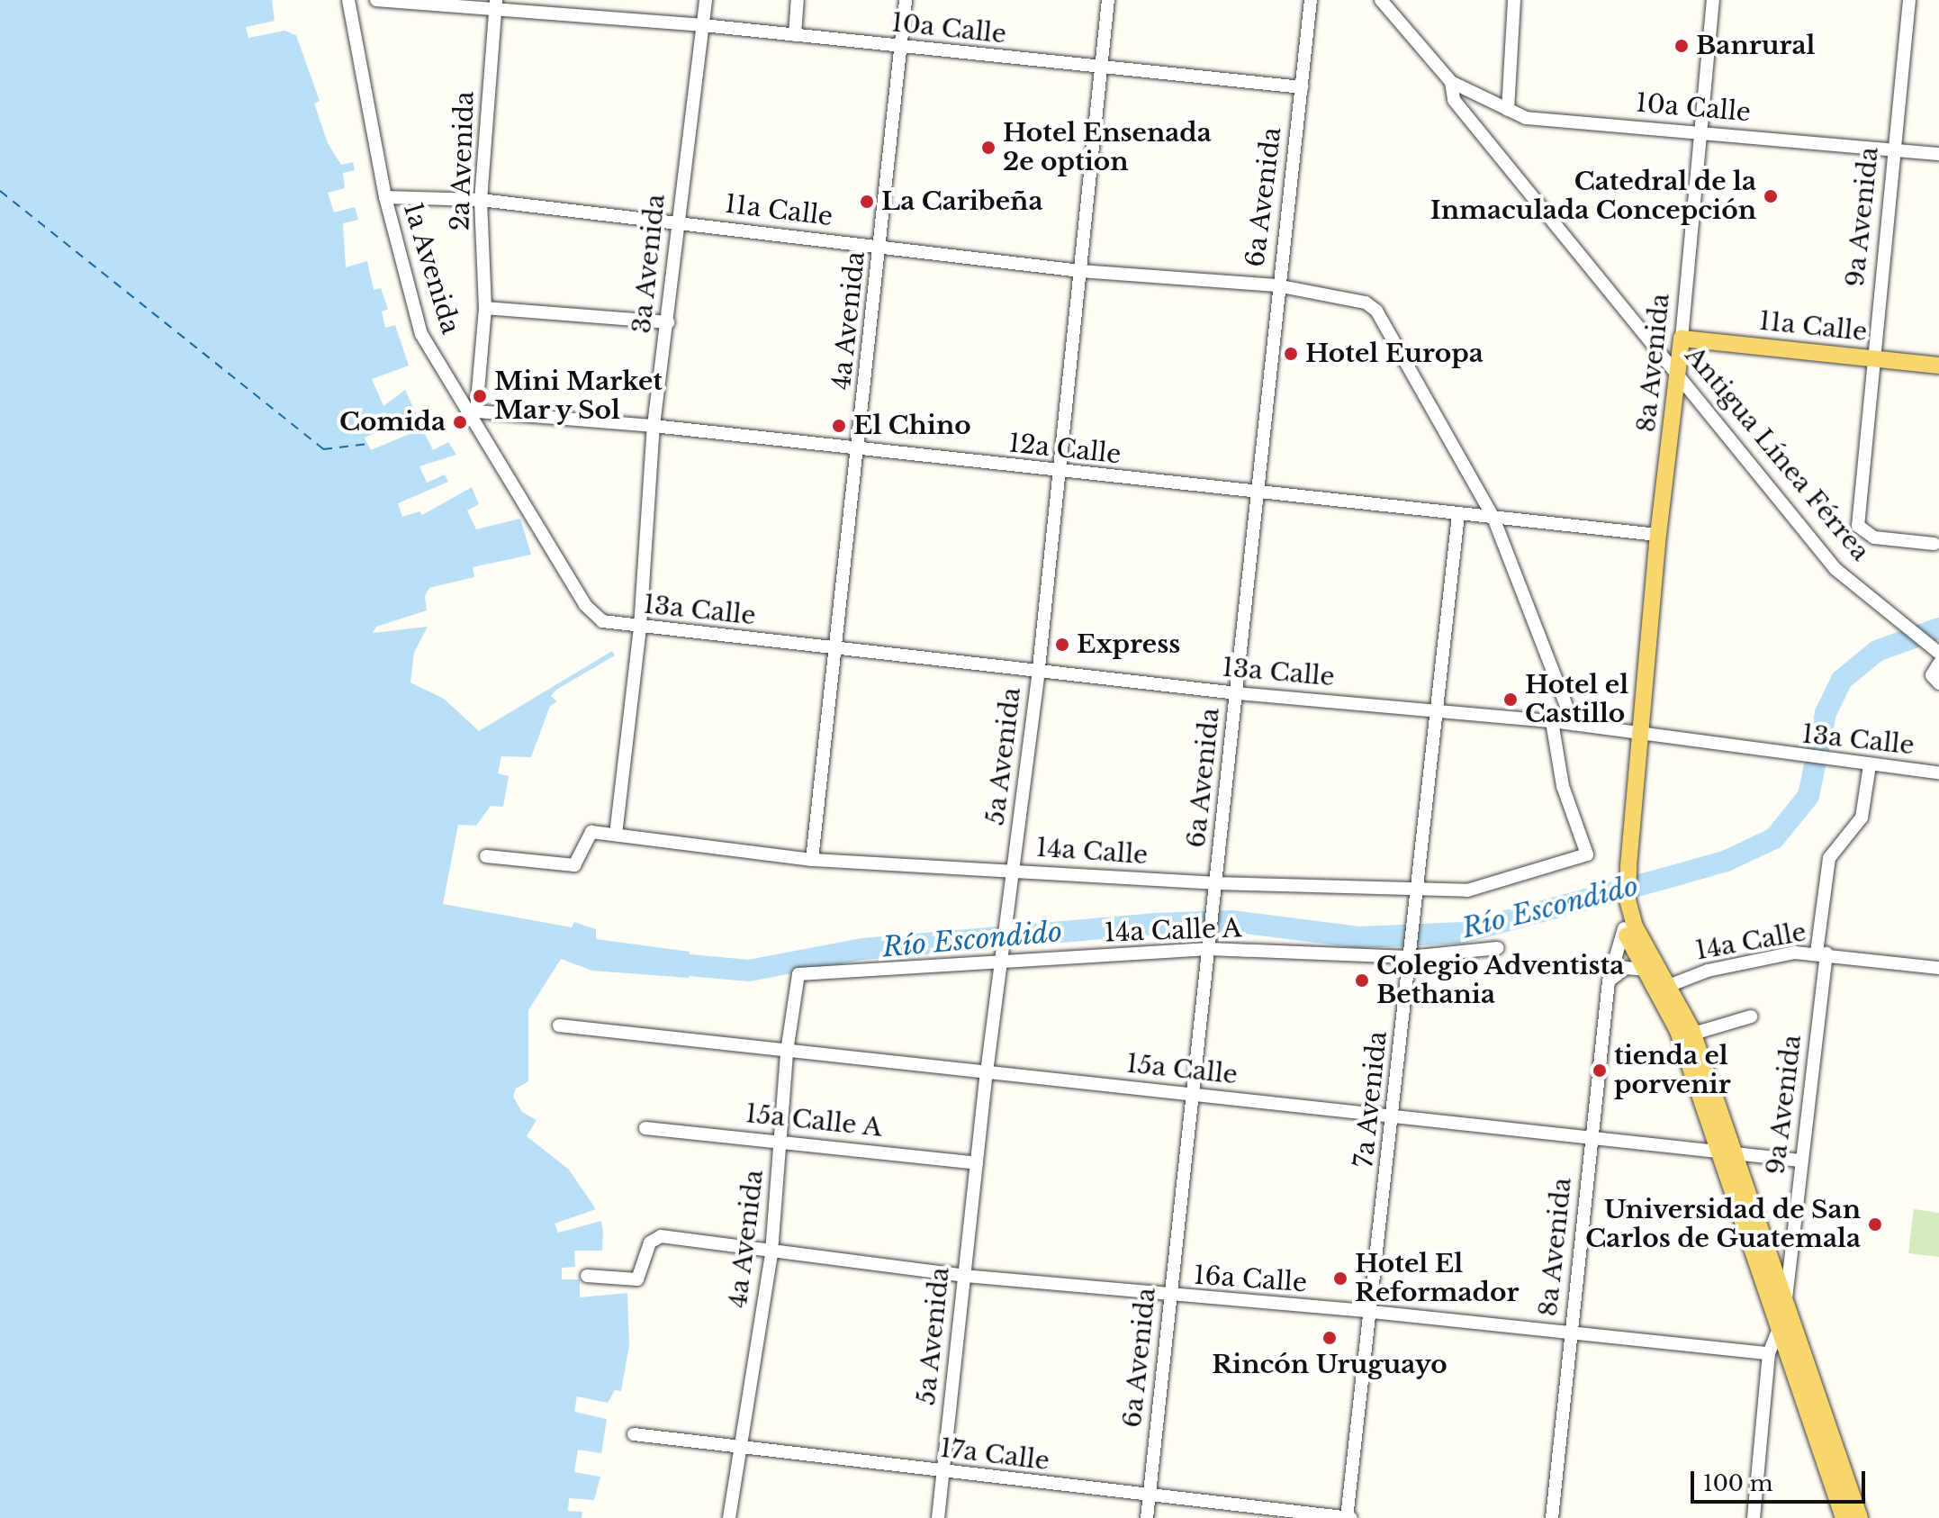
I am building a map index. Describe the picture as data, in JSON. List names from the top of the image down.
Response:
{
  "streets": {
    "main road": ["11a Calle", "8a Avenida"],
    "street": [
      "10a Calle",
      "2a Avenida",
      "6a Avenida",
      "9a Avenida",
      "3a Avenida",
      "1a Avenida",
      "4a Avenida",
      "12a Calle",
      "Antigua Línea Férrea",
      "13a Calle",
      "5a Avenida",
      "14a Calle",
      "14a Calle A",
      "15a Calle",
      "7a Avenida",
      "15a Calle A",
      "16a Calle",
      "17a Calle"
    ]
  },
  "crossings": [
    ["10a Calle", "2a Avenida"],
    ["10a Calle", "6a Avenida"],
    ["10a Calle", "9a Avenida"],
    ["10a Calle", "3a Avenida"],
    ["10a Calle", "4a Avenida"],
    ["10a Calle", "8a Avenida"],
    ["10a Calle", "Antigua Línea Férrea"],
    ["10a Calle", "5a Avenida"],
    ["2a Avenida", "11a Calle"],
    ["2a Avenida", "1a Avenida"],
    ["2a Avenida", "12a Calle"],
    ["6a Avenida", "11a Calle"],
    ["6a Avenida", "12a Calle"],
    ["6a Avenida", "13a Calle"],
    ["6a Avenida", "14a Calle"],
    ["6a Avenida", "14a Calle A"],
    ["6a Avenida", "15a Calle"],
    ["6a Avenida", "16a Calle"],
    ["6a Avenida", "17a Calle"],
    ["11a Calle", "9a Avenida"],
    ["11a Calle", "3a Avenida"],
    ["11a Calle", "1a Avenida"],
    ["11a Calle", "4a Avenida"],
    ["11a Calle", "8a Avenida"],
    ["11a Calle", "12a Calle"],
    ["11a Calle", "5a Avenida"],
    ["9a Avenida", "13a Calle"],
    ["9a Avenida", "14a Calle"],
    ["9a Avenida", "15a Calle"],
    ["9a Avenida", "16a Calle"],
    ["3a Avenida", "12a Calle"],
    ["3a Avenida", "13a Calle"],
    ["3a Avenida", "14a Calle"],
    ["1a Avenida", "12a Calle"],
    ["1a Avenida", "13a Calle"],
    ["4a Avenida", "12a Calle"],
    ["4a Avenida", "13a Calle"],
    ["4a Avenida", "14a Calle"],
    ["4a Avenida", "14a Calle A"],
    ["4a Avenida", "15a Calle"],
    ["4a Avenida", "15a Calle A"],
    ["4a Avenida", "16a Calle"],
    ["4a Avenida", "17a Calle"],
    ["8a Avenida", "12a Calle"],
    ["8a Avenida", "Antigua Línea Férrea"],
    ["8a Avenida", "13a Calle"],
    ["8a Avenida", "14a Calle"],
    ["8a Avenida", "15a Calle"],
    ["8a Avenida", "16a Calle"],
    ["12a Calle", "5a Avenida"],
    ["12a Calle", "7a Avenida"],
    ["13a Calle", "5a Avenida"],
    ["13a Calle", "14a Calle"],
    ["13a Calle", "7a Avenida"],
    ["5a Avenida", "14a Calle"],
    ["5a Avenida", "14a Calle A"],
    ["5a Avenida", "15a Calle"],
    ["5a Avenida", "15a Calle A"],
    ["5a Avenida", "16a Calle"],
    ["5a Avenida", "17a Calle"],
    ["14a Calle", "7a Avenida"],
    ["14a Calle A", "7a Avenida"],
    ["15a Calle", "7a Avenida"],
    ["7a Avenida", "16a Calle"],
    ["7a Avenida", "17a Calle"]
  ],
  "water": ["Río Escondido"],
  "places": [
    "Banrural",
    "Hotel Ensenada 2e option",
    "Catedral de la Inmaculada Concepción",
    "La Caribeña",
    "Hotel Europa",
    "Mini Market Mar y Sol",
    "Comida",
    "El Chino",
    "Express",
    "Hotel el Castillo",
    "Colegio Adventista Bethania",
    "tienda el porvenir",
    "Universidad de San Carlos de Guatemala",
    "Hotel El Reformador",
    "Rincón Uruguayo"
  ],
  "scale_bar": "100 m"
}
